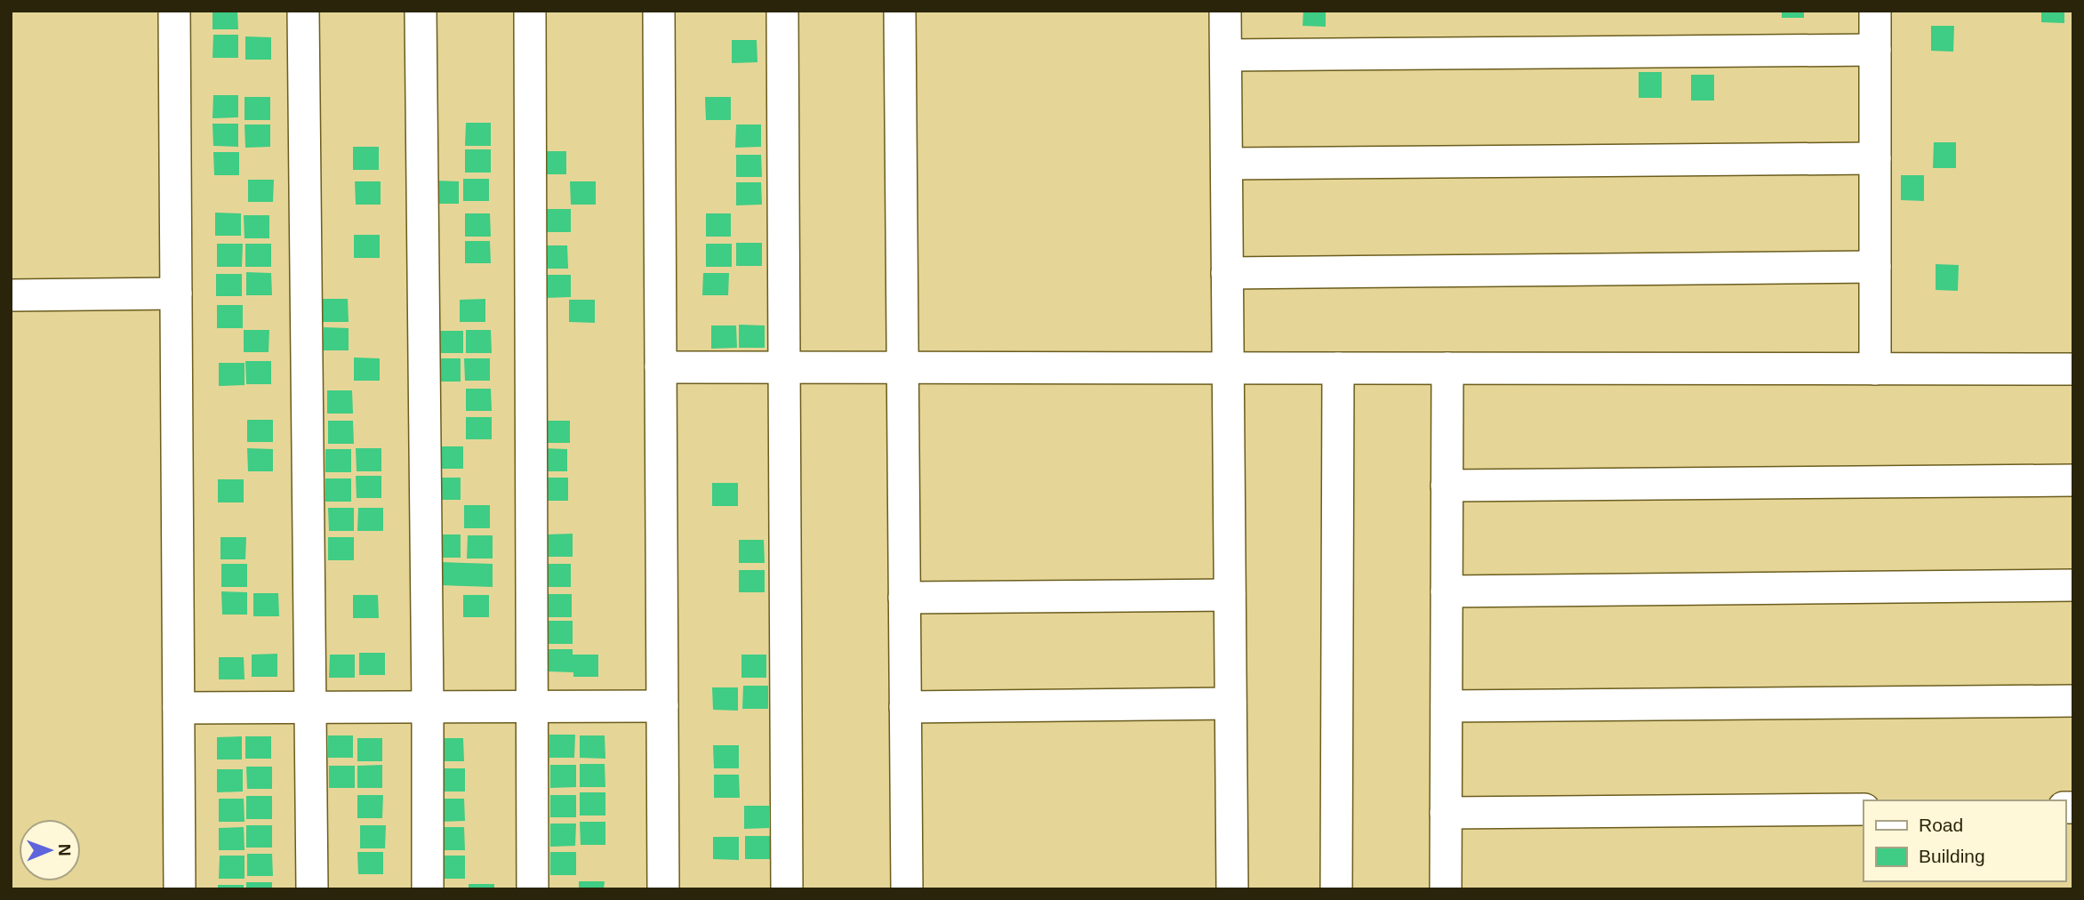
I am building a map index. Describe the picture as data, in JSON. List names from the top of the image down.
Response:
{
  "legend": ["Road", "Building"],
  "north": "right"
}
